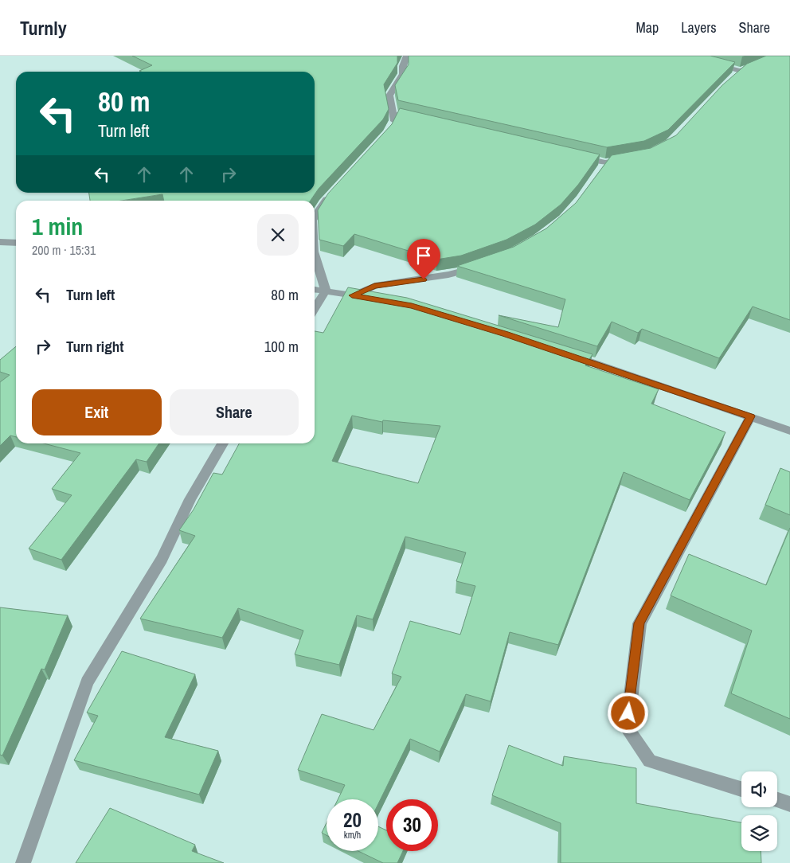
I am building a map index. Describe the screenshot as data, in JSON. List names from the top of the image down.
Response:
{
  "page": {
    "header": "Turnly",
    "nav": ["Map", "Layers", "Share"],
    "turn": ["80 m", "Turn left"],
    "heading": ["1 min", "200 m · 15:31"],
    "list": [
      {
        "name": "Turn left",
        "value": "80 m"
      },
      {
        "name": "Turn right",
        "value": "100 m"
      }
    ],
    "buttons": ["Exit", "Share"],
    "speed": "20 km/h",
    "limit": "30"
  }
}
